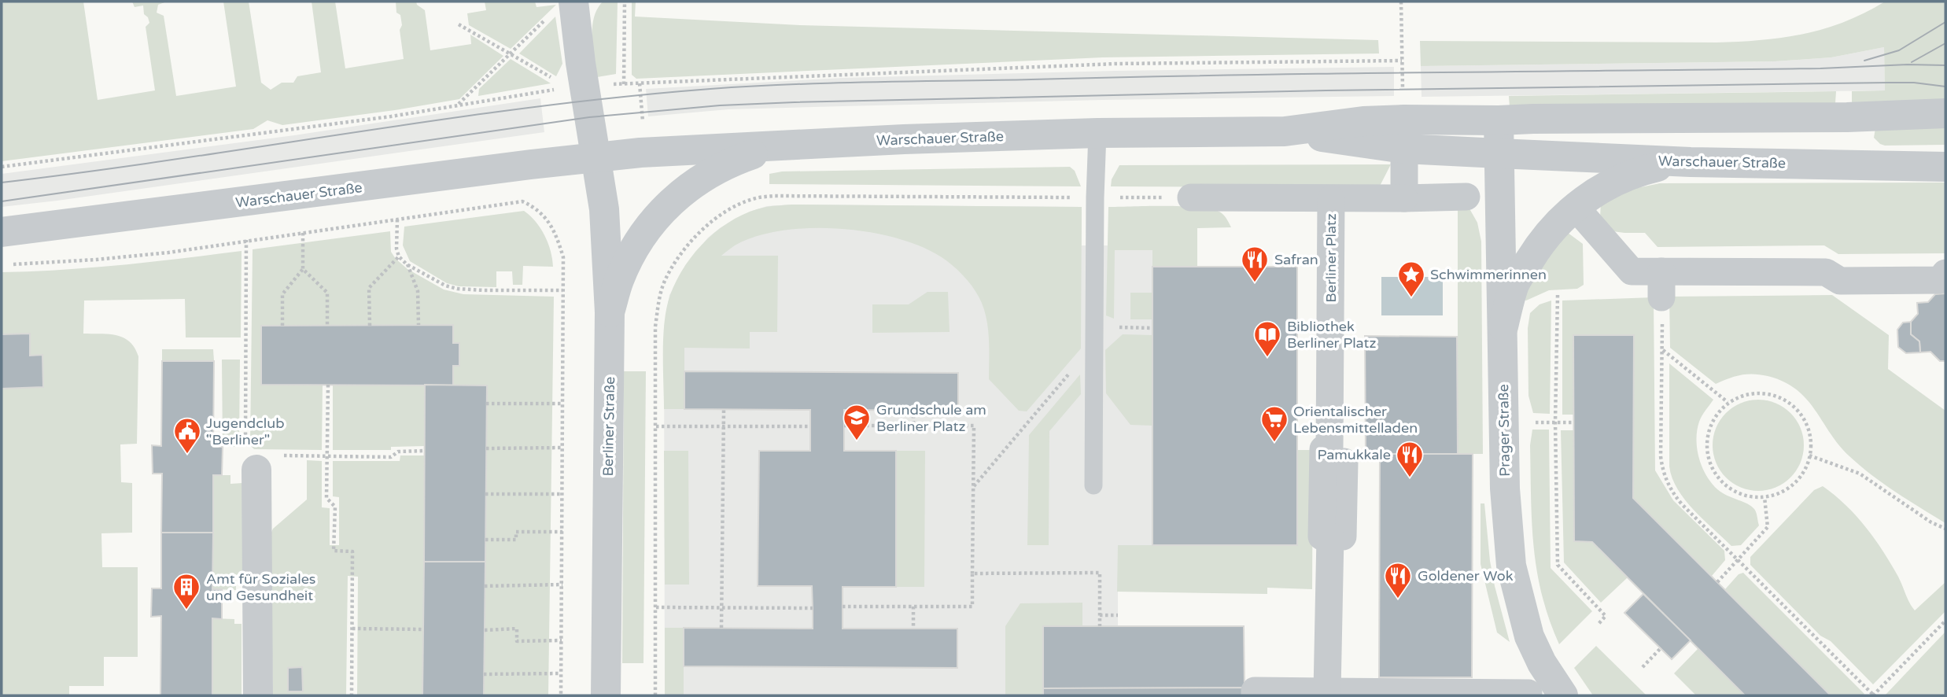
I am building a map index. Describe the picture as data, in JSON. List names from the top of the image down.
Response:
{
  "streets": {
    "street": [
      "Warschauer Straße",
      "Berliner Platz",
      "Berliner Straße",
      "Prager Straße"
    ]
  },
  "crossings": [
    ["Warschauer Straße", "Berliner Straße"],
    ["Warschauer Straße", "Prager Straße"]
  ],
  "places": {
    "restaurant": ["Safran", "Pamukkale", "Goldener Wok"],
    "place": ["Schwimmerinnen"],
    "library": ["Bibliothek Berliner Platz"],
    "school or university": ["Grundschule am Berliner Platz"],
    "supermarket": ["Orientalischer Lebensmittelladen"],
    "public building": ["Jugendclub \"Berliner\""],
    "building": ["Amt für Soziales und Gesundheit"]
  }
}
